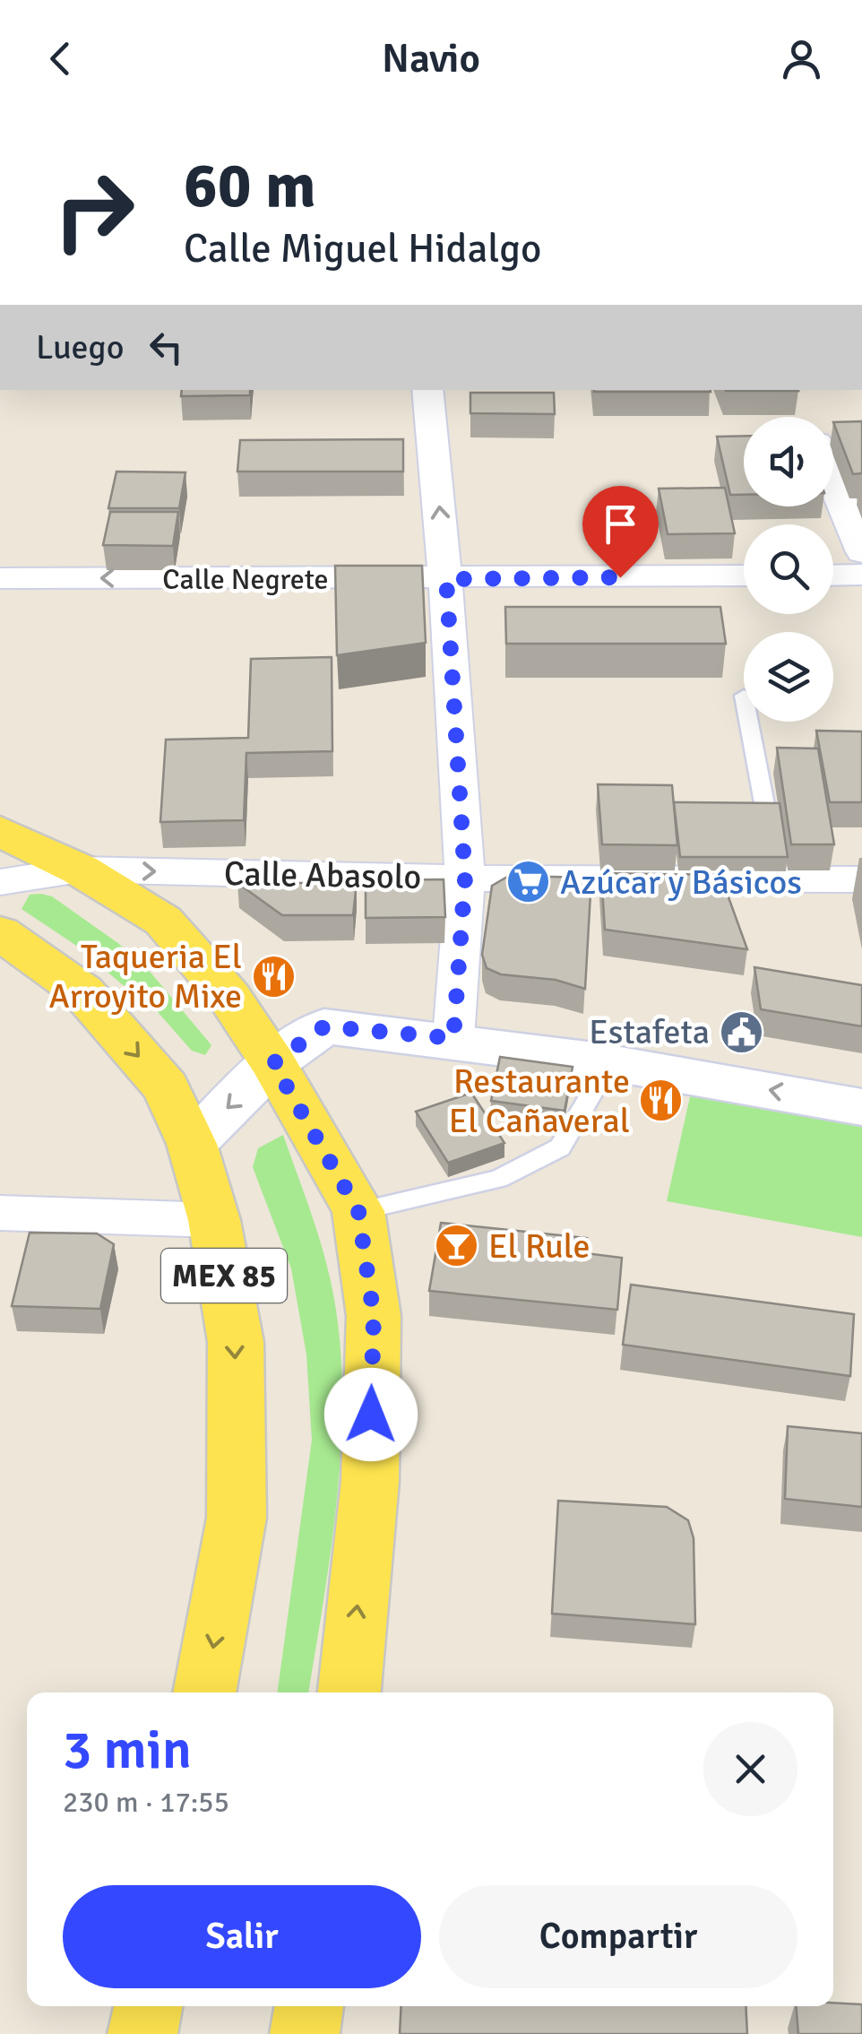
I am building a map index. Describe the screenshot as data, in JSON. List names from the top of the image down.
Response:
{
  "streets": {
    "main road": ["MEX 85"],
    "street": ["Calle Negrete", "Calle Abasolo"]
  },
  "one_way": ["Calle Negrete"],
  "places": {
    "supermarket": ["Azúcar y Básicos"],
    "restaurant": ["Taqueria El Arroyito Mixe", "Restaurante El Cañaveral"],
    "public building": ["Estafeta"],
    "bar": ["El Rule"]
  },
  "page": {
    "header": "Navio",
    "turn": ["60 m", "Calle Miguel Hidalgo"],
    "then": "Luego",
    "heading": ["3 min", "230 m · 17:55"],
    "buttons": ["Salir", "Compartir"]
  }
}
